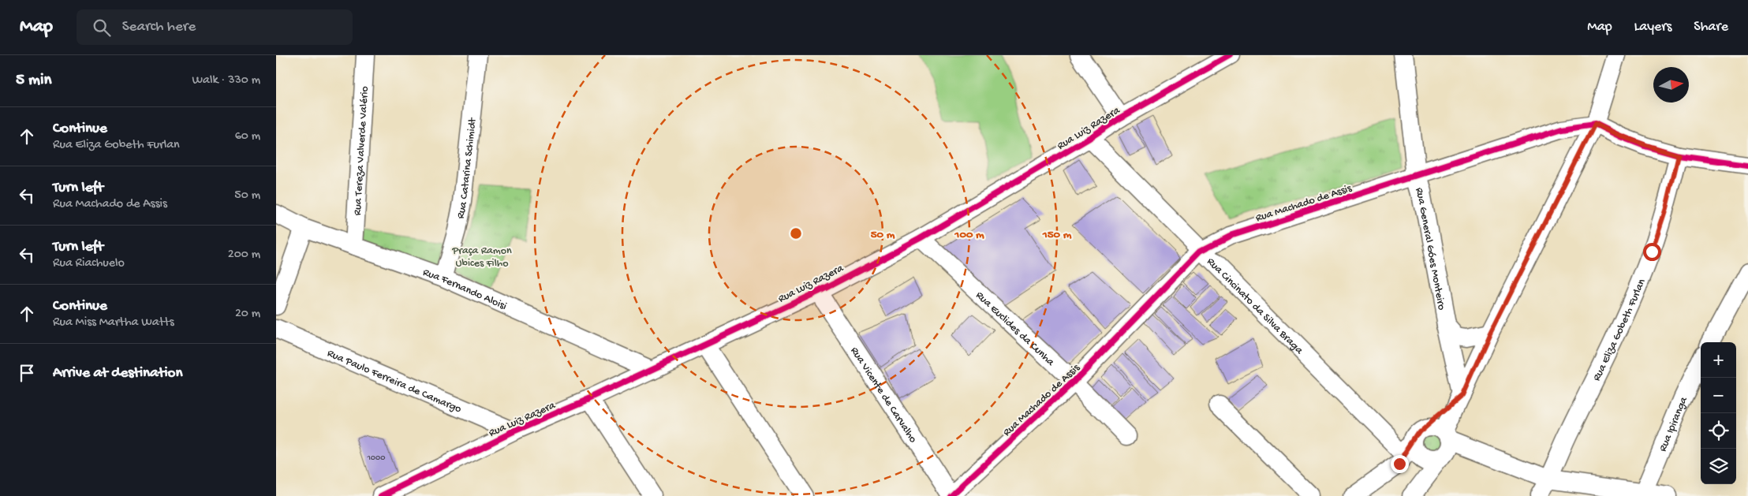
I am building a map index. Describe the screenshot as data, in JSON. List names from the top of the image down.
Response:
{
  "streets": {
    "street": [
      "Rua Luiz Razera",
      "Rua Tereza Valverde Valério",
      "Rua Catarina Schimidt",
      "Rua Machado de Assis",
      "Rua General Góes Monteiro",
      "Rua Fernando Aloisi",
      "Rua Cincinato da Silva Braga",
      "Rua Euclides da Cunha",
      "Rua Eliza Gobeth Furlan",
      "Rua Paulo Ferreira de Camargo",
      "Rua Vicente de Carvalho",
      "Rua Ipiranga"
    ]
  },
  "crossings": [
    ["Rua Luiz Razera", "Rua Fernando Aloisi"],
    ["Rua Luiz Razera", "Rua Cincinato da Silva Braga"],
    ["Rua Luiz Razera", "Rua Euclides da Cunha"],
    ["Rua Luiz Razera", "Rua Paulo Ferreira de Camargo"],
    ["Rua Luiz Razera", "Rua Vicente de Carvalho"],
    ["Rua Tereza Valverde Valério", "Rua Fernando Aloisi"],
    ["Rua Catarina Schimidt", "Rua Fernando Aloisi"],
    ["Rua Machado de Assis", "Rua General Góes Monteiro"],
    ["Rua Machado de Assis", "Rua Cincinato da Silva Braga"],
    ["Rua Machado de Assis", "Rua Euclides da Cunha"],
    ["Rua Machado de Assis", "Rua Vicente de Carvalho"]
  ],
  "parks": ["Praça Ramon Ubices Filho"],
  "house_numbers": ["1000"],
  "north": "right",
  "page": {
    "header": "Map",
    "search": "Search here",
    "nav": ["Map", "Layers", "Share"],
    "heading": ["5 min", "Walk · 330 m"],
    "list": [
      ["Continue", "Rua Eliza Gobeth Furlan", "60 m"],
      ["Turn left", "Rua Machado de Assis", "50 m"],
      ["Turn left", "Rua Riachuelo", "200 m"],
      ["Continue", "Rua Miss Martha Watts", "20 m"],
      "Arrive at destination"
    ],
    "map_buttons": ["+", "−"]
  },
  "rings": ["50 m", "100 m", "150 m"]
}
